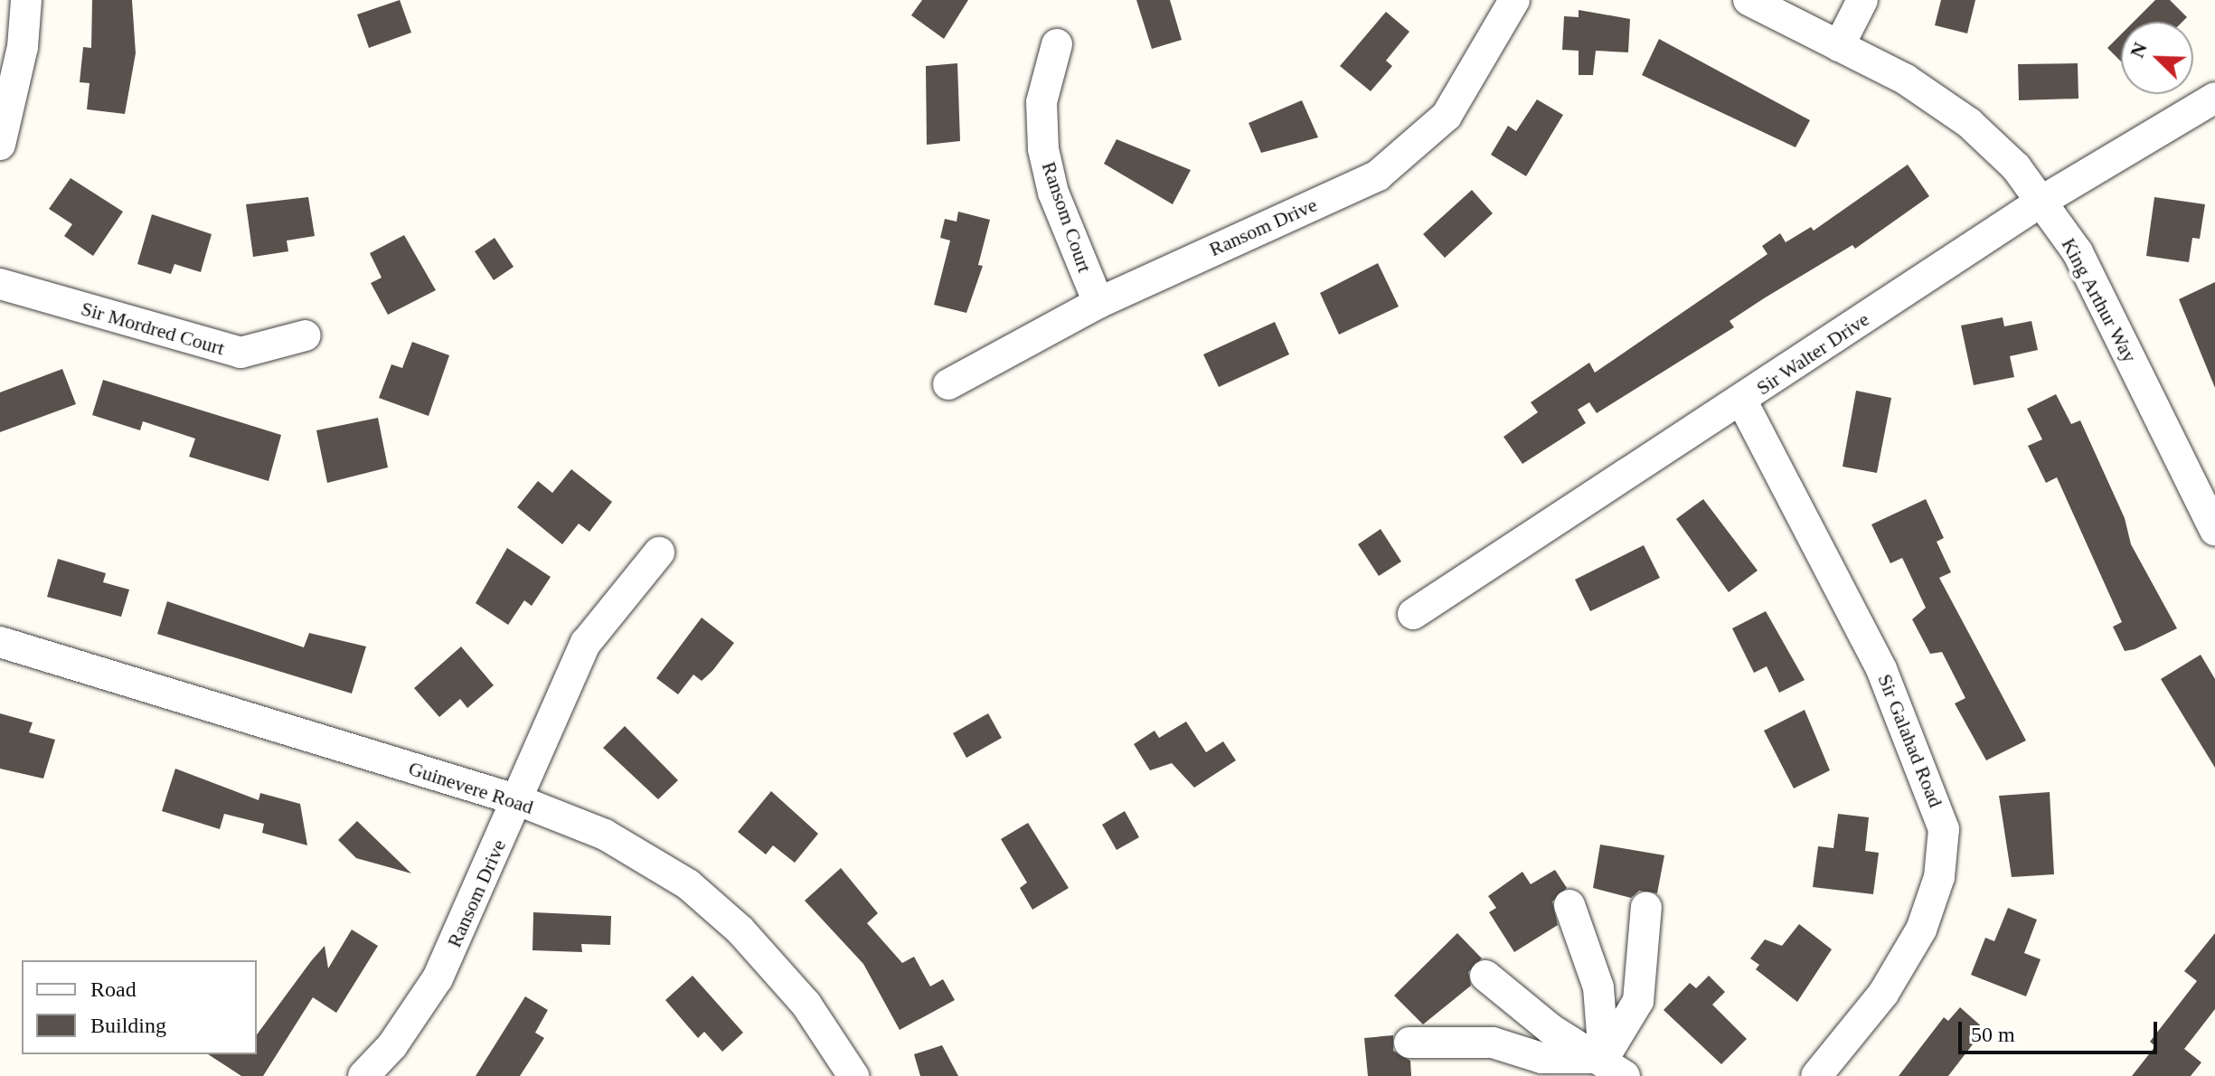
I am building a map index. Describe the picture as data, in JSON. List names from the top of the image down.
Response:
{
  "streets": {
    "street": [
      "Ransom Court",
      "Ransom Drive",
      "King Arthur Way",
      "Sir Mordred Court",
      "Sir Walter Drive",
      "Sir Galahad Road",
      "Guinevere Road"
    ]
  },
  "crossings": [
    ["Ransom Court", "Ransom Drive"],
    ["Ransom Drive", "Guinevere Road"],
    ["King Arthur Way", "Sir Walter Drive"],
    ["Sir Walter Drive", "Sir Galahad Road"]
  ],
  "legend": ["Road", "Building"],
  "scale_bar": "50 m",
  "north": "top left"
}
